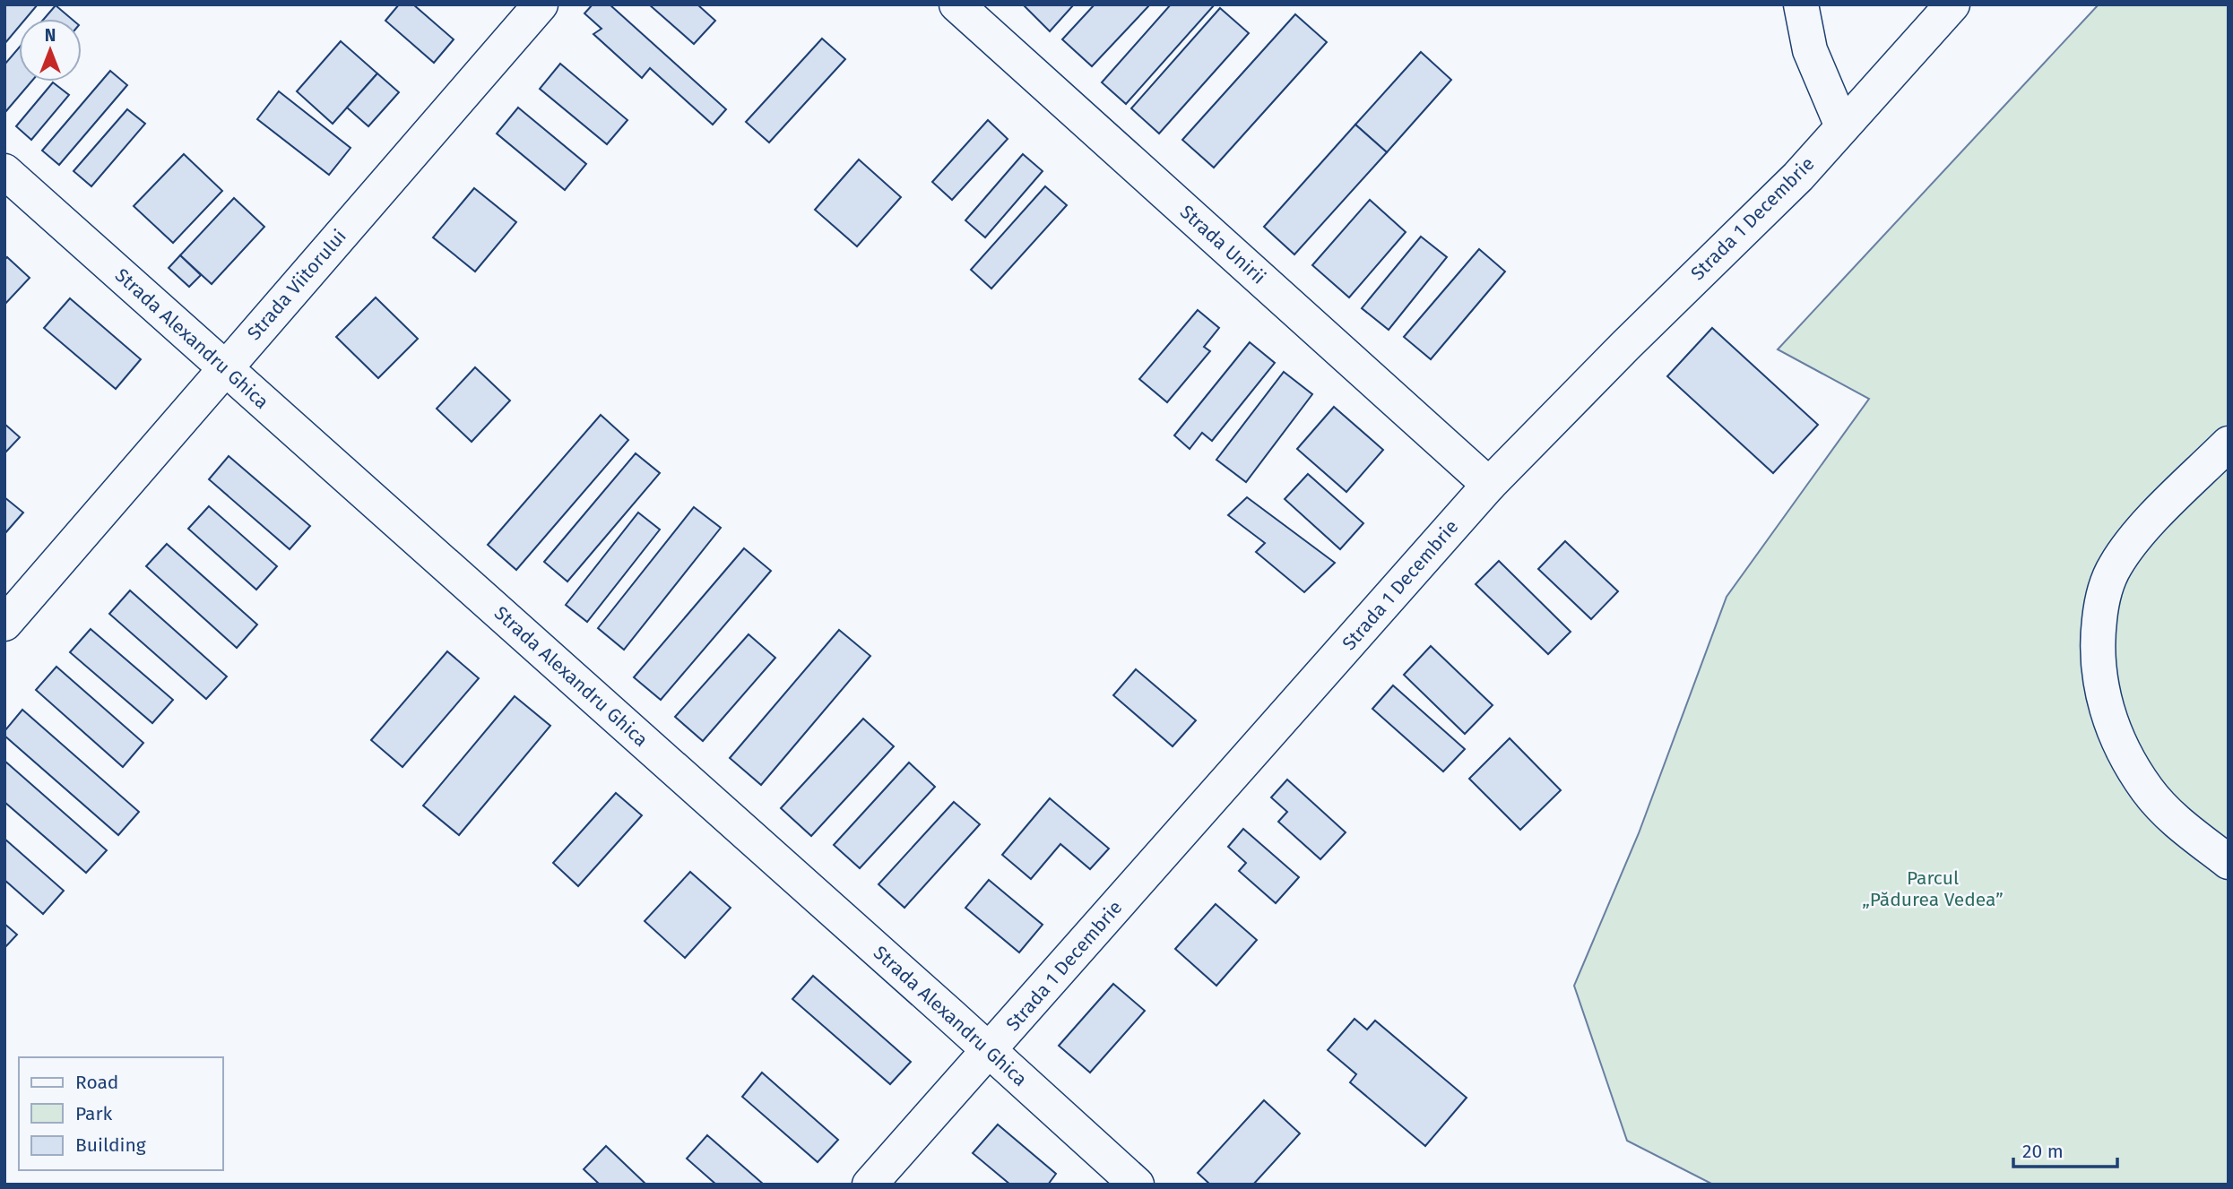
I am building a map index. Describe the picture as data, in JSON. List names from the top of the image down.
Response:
{
  "streets": {
    "street": [
      "Strada 1 Decembrie",
      "Strada Unirii",
      "Strada Viitorului",
      "Strada Alexandru Ghica"
    ]
  },
  "crossings": [
    ["Strada 1 Decembrie", "Strada Unirii"],
    ["Strada 1 Decembrie", "Strada Alexandru Ghica"],
    ["Strada Viitorului", "Strada Alexandru Ghica"]
  ],
  "parks": ["Parcul „Pădurea Vedea”"],
  "legend": ["Road", "Park", "Building"],
  "scale_bar": "20 m",
  "north": "top"
}
